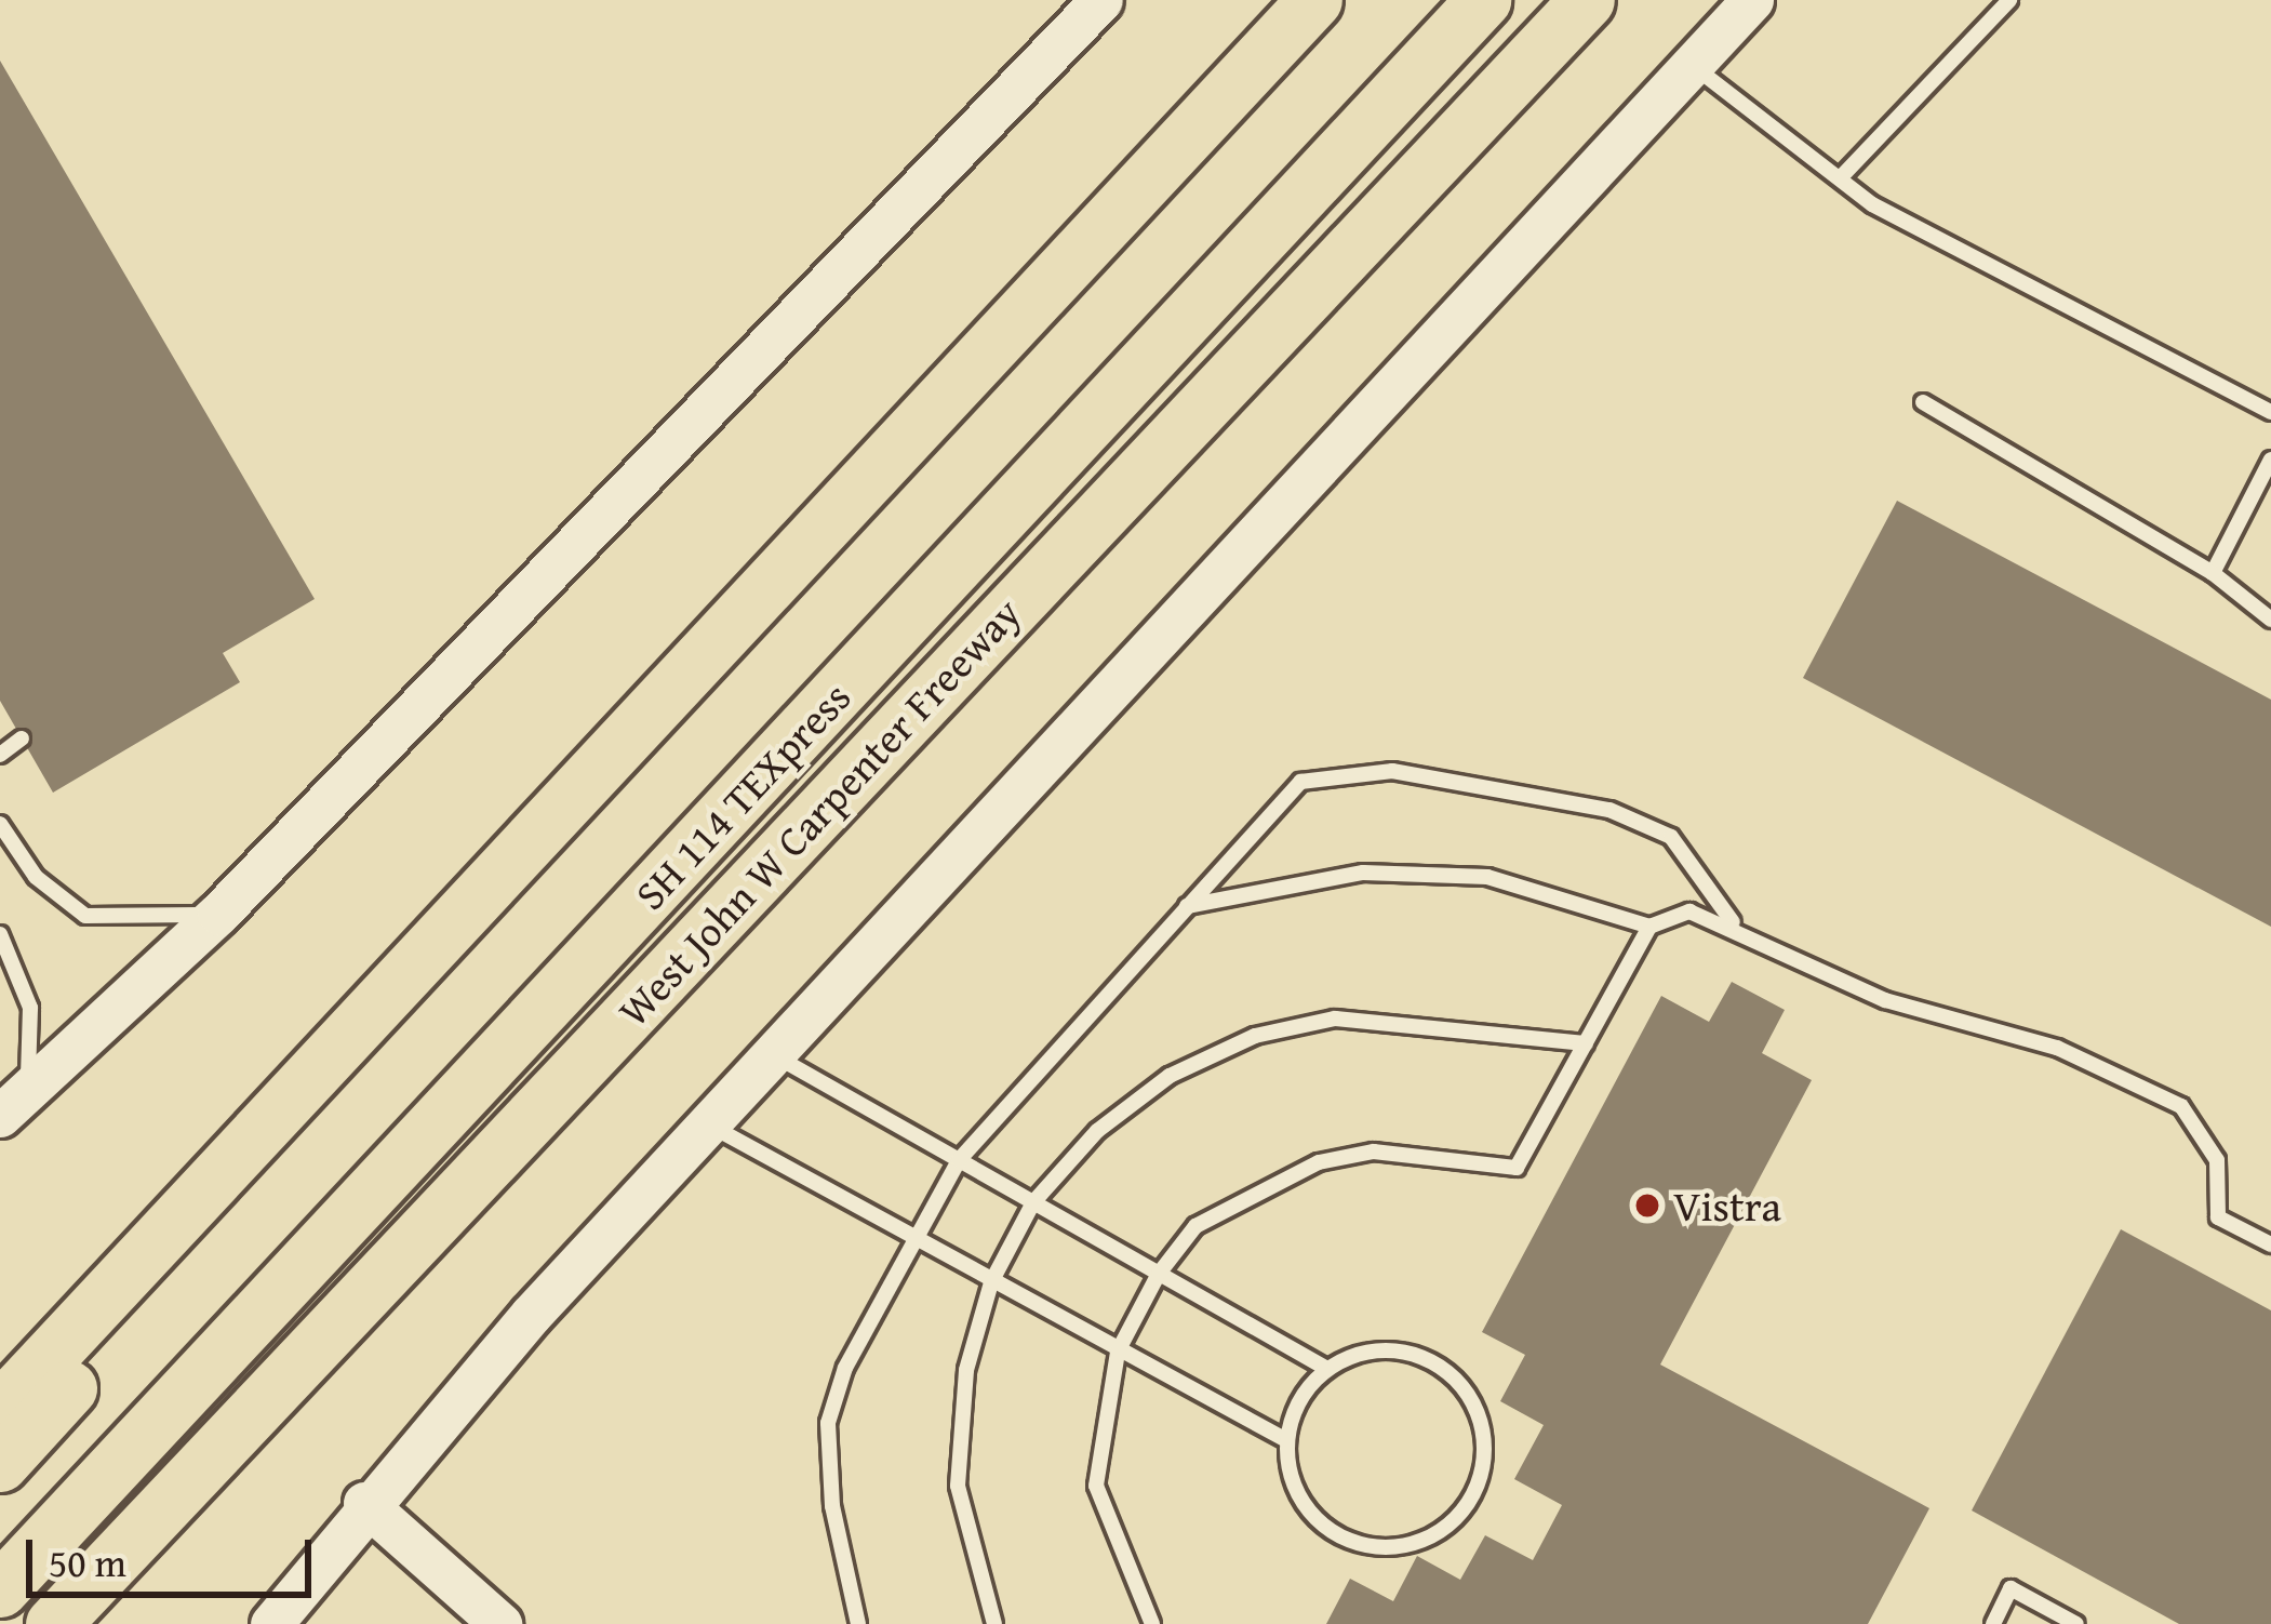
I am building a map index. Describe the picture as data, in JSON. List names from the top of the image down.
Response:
{
  "streets": {
    "highway": ["SH 114 TEXpress", "West John W Carpenter Freeway"]
  },
  "places": ["Vistra"],
  "scale_bar": "50 m"
}
